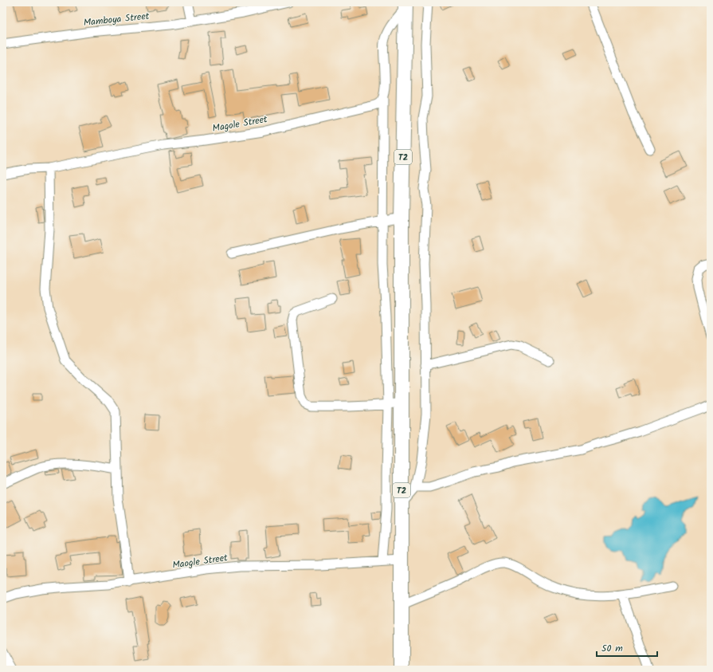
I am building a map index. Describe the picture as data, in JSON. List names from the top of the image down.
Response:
{
  "streets": {
    "highway": ["T2"],
    "street": ["Mamboya Street", "Magole Street", "Maogle Street"]
  },
  "crossings": [
    ["T2", "Maogle Street"]
  ],
  "scale_bar": "50 m"
}
